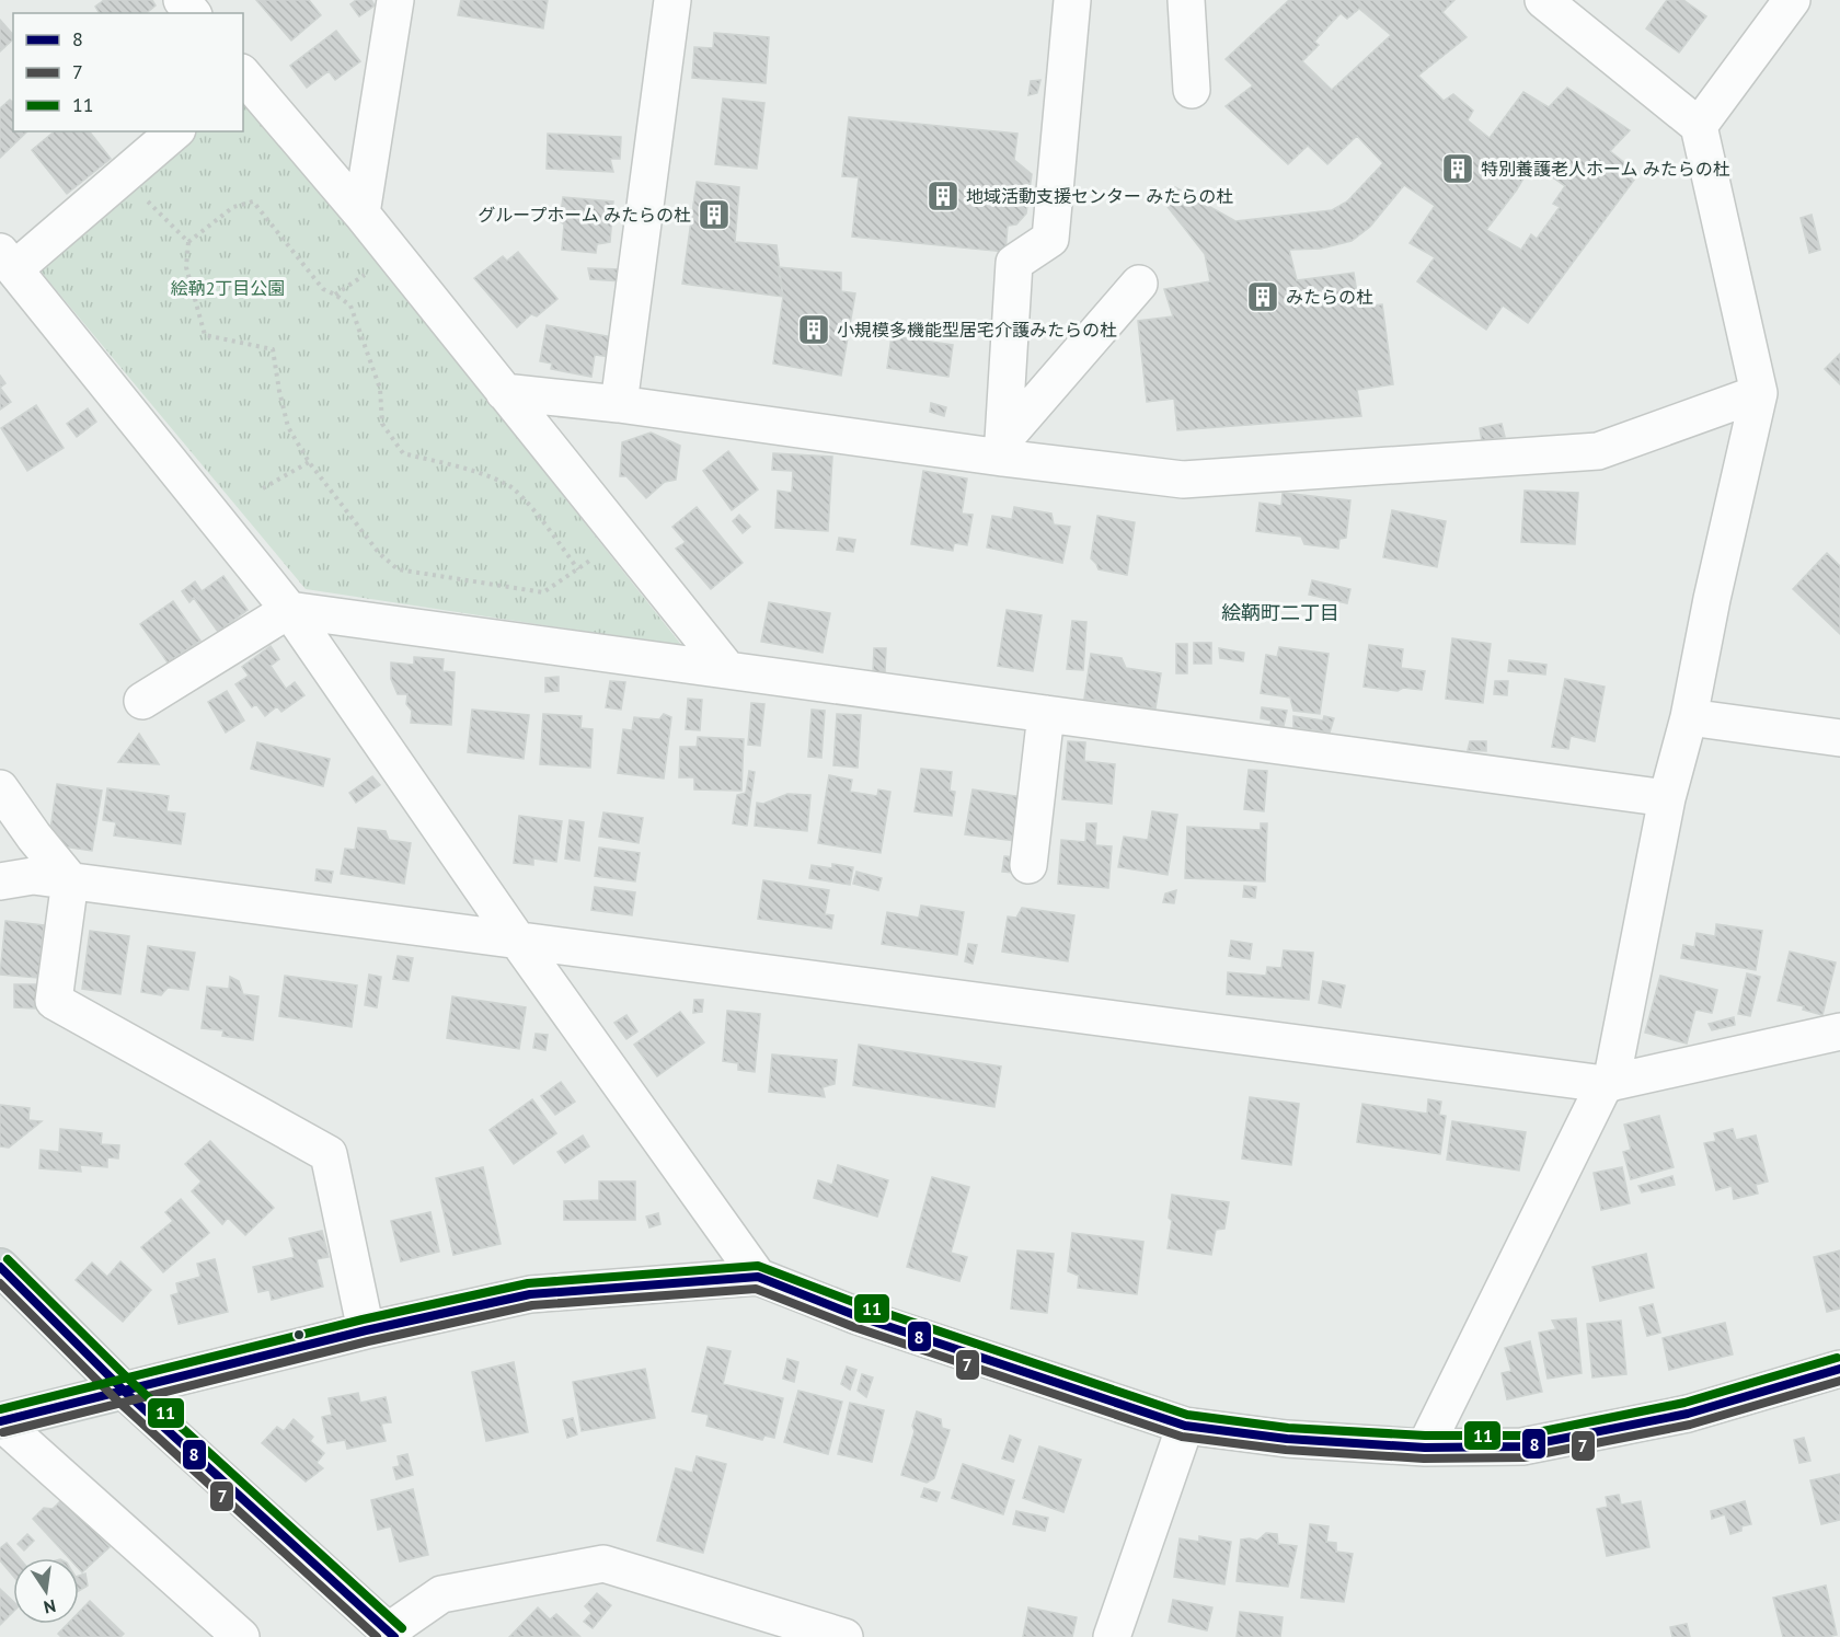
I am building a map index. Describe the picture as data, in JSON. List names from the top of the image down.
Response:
{
  "districts": ["絵鞆町二丁目"],
  "parks": ["絵靹2丁目公園"],
  "places": {
    "building": [
      "特別養護老人ホーム みたらの杜",
      "地域活動支援センター みたらの杜",
      "グループホーム みたらの杜",
      "みたらの杜",
      "小規模多機能型居宅介護みたらの杜"
    ]
  },
  "lines": ["transit line 11", "transit line 8", "transit line 7"],
  "legend": ["8", "7", "11"],
  "north": "bottom"
}
